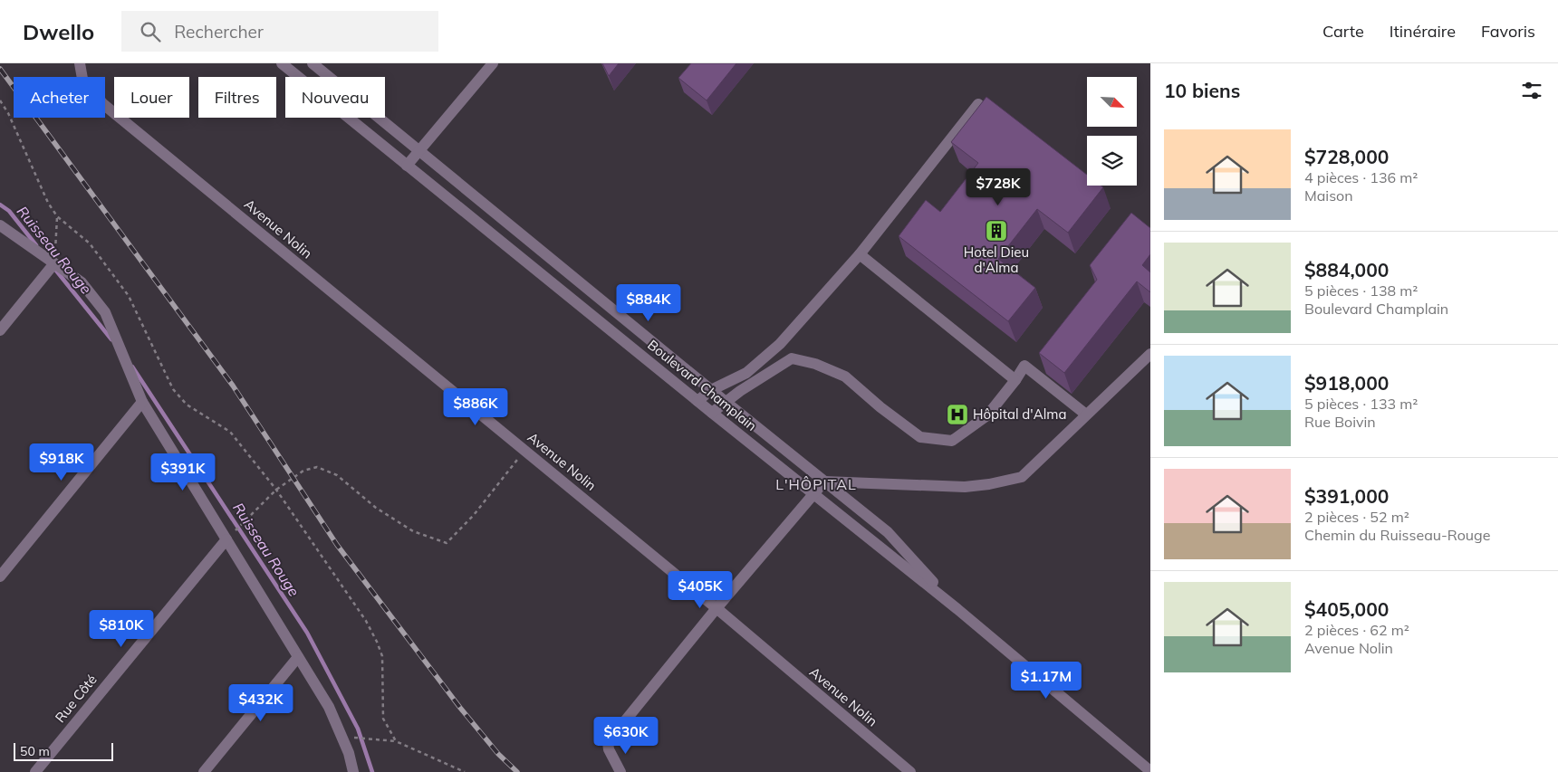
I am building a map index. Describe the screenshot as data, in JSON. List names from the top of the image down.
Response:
{
  "streets": {
    "street": ["Avenue Nolin", "Boulevard Champlain", "Rue Côté"]
  },
  "districts": ["L'HÔPITAL"],
  "water": ["Ruisseau Rouge"],
  "places": {
    "building": ["Hotel Dieu d'Alma"],
    "hospital": ["Hôpital d'Alma"]
  },
  "scale_bar": "50 m",
  "north": "bottom right",
  "page": {
    "header": "Dwello",
    "search": "Rechercher",
    "nav": ["Carte", "Itinéraire", "Favoris"],
    "heading": "10 biens",
    "chip": [
      "Acheter",
      "Louer",
      "Filtres",
      "Nouveau"
    ],
    "list": [
      {
        "name": "$728,000",
        "note": "4 pièces · 136 m² · Maison"
      },
      {
        "name": "$884,000",
        "note": "5 pièces · 138 m² · Boulevard Champlain"
      },
      {
        "name": "$918,000",
        "note": "5 pièces · 133 m² · Rue Boivin"
      },
      {
        "name": "$391,000",
        "note": "2 pièces · 52 m² · Chemin du Ruisseau-Rouge"
      },
      {
        "name": "$405,000",
        "note": "2 pièces · 62 m² · Avenue Nolin"
      }
    ],
    "price": [
      "$728K",
      "$884K",
      "$886K",
      "$918K",
      "$391K",
      "$405K",
      "$810K",
      "$1.17M",
      "$432K",
      "$630K"
    ],
    "scale": "50 m"
  }
}
